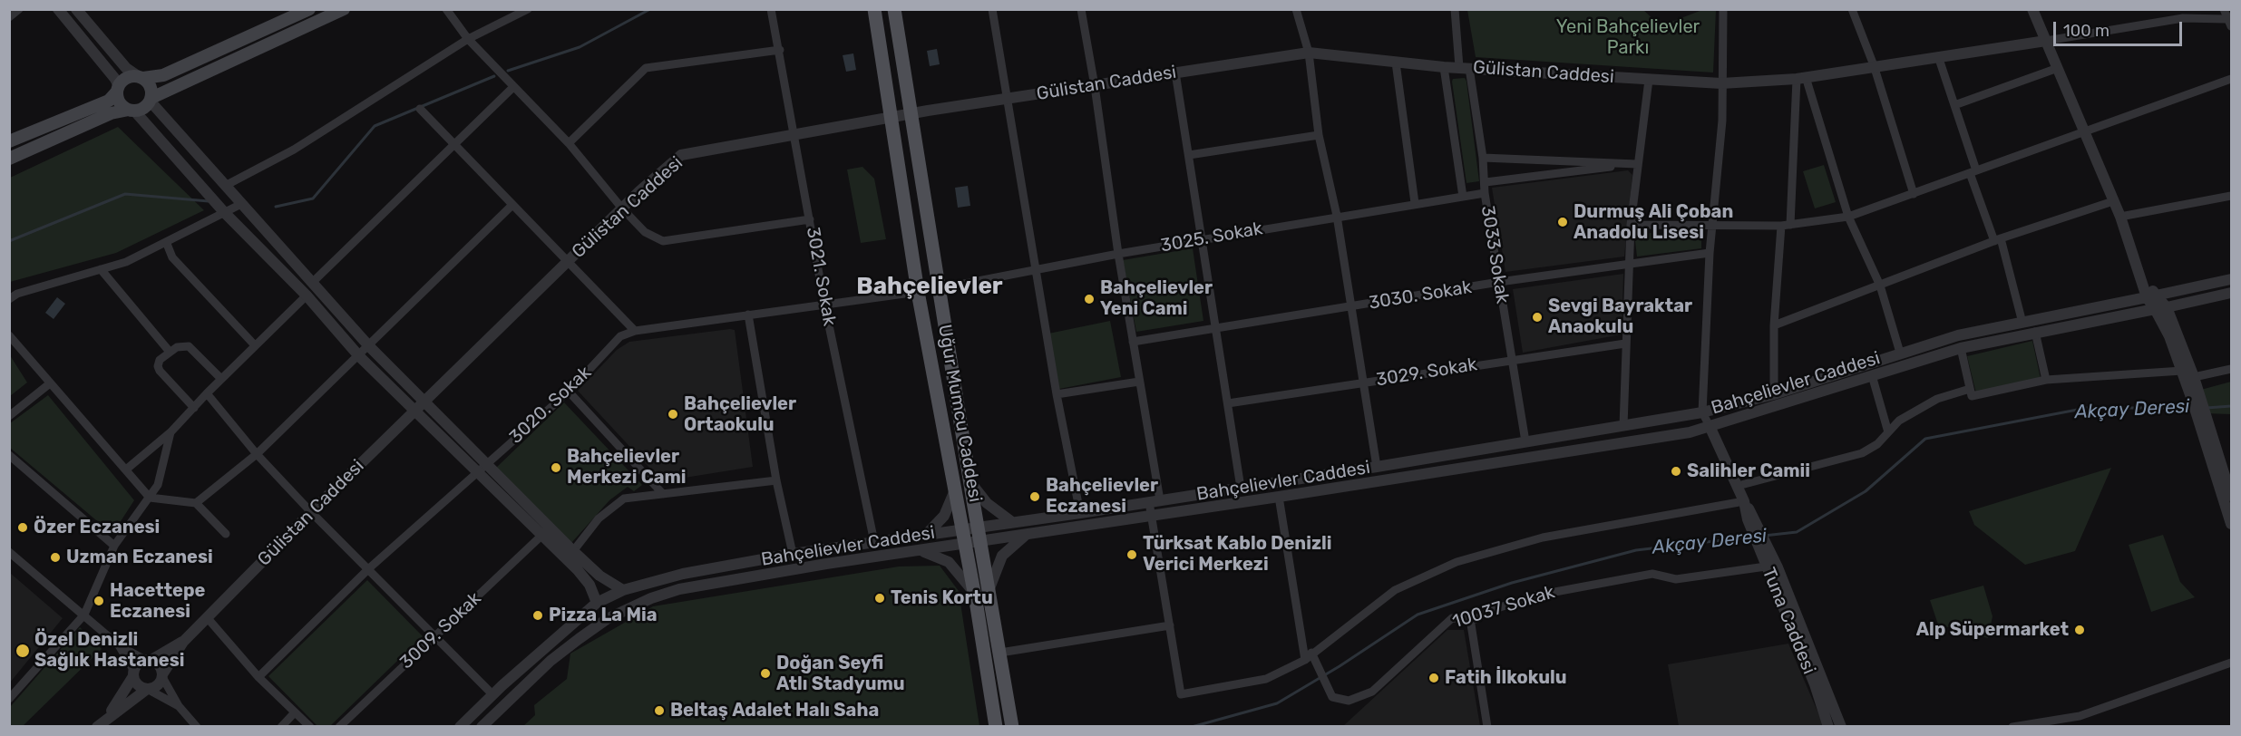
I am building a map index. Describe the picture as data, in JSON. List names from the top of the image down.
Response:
{
  "streets": {
    "main road": ["Uğur Mumcu Caddesi"],
    "street": [
      "Gülistan Caddesi",
      "3025. Sokak",
      "3033 Sokak",
      "3021. Sokak",
      "3030. Sokak",
      "3029. Sokak",
      "Bahçelievler Caddesi",
      "3020. Sokak",
      "10037 Sokak",
      "Tuna Caddesi",
      "3009. Sokak"
    ]
  },
  "crossings": [
    ["Gülistan Caddesi", "3033 Sokak"],
    ["Gülistan Caddesi", "3021. Sokak"],
    ["Gülistan Caddesi", "Uğur Mumcu Caddesi"],
    ["3025. Sokak", "3033 Sokak"],
    ["3025. Sokak", "Uğur Mumcu Caddesi"],
    ["3033 Sokak", "3030. Sokak"],
    ["3033 Sokak", "3029. Sokak"],
    ["3033 Sokak", "Bahçelievler Caddesi"],
    ["3021. Sokak", "Bahçelievler Caddesi"],
    ["3021. Sokak", "3020. Sokak"],
    ["Bahçelievler Caddesi", "Uğur Mumcu Caddesi"],
    ["Bahçelievler Caddesi", "Tuna Caddesi"],
    ["3020. Sokak", "Uğur Mumcu Caddesi"],
    ["10037 Sokak", "Tuna Caddesi"]
  ],
  "districts": ["Bahçelievler"],
  "water": ["Akçay Deresi"],
  "parks": ["Yeni Bahçelievler Parkı"],
  "places": [
    "Durmuş Ali Çoban Anadolu Lisesi",
    "Bahçelievler Yeni Cami",
    "Sevgi Bayraktar Anaokulu",
    "Bahçelievler Ortaokulu",
    "Bahçelievler Merkezi Cami",
    "Salihler Camii",
    "Bahçelievler Eczanesi",
    "Özer Eczanesi",
    "Türksat Kablo Denizli Verici Merkezi",
    "Uzman Eczanesi",
    "Tenis Kortu",
    "Hacettepe Eczanesi",
    "Pizza La Mia",
    "Alp Süpermarket",
    "Özel Denizli Sağlık Hastanesi",
    "Doğan Seyfi Atlı Stadyumu",
    "Fatih İlkokulu",
    "Beltaş Adalet Halı Saha"
  ],
  "scale_bar": "100 m"
}
